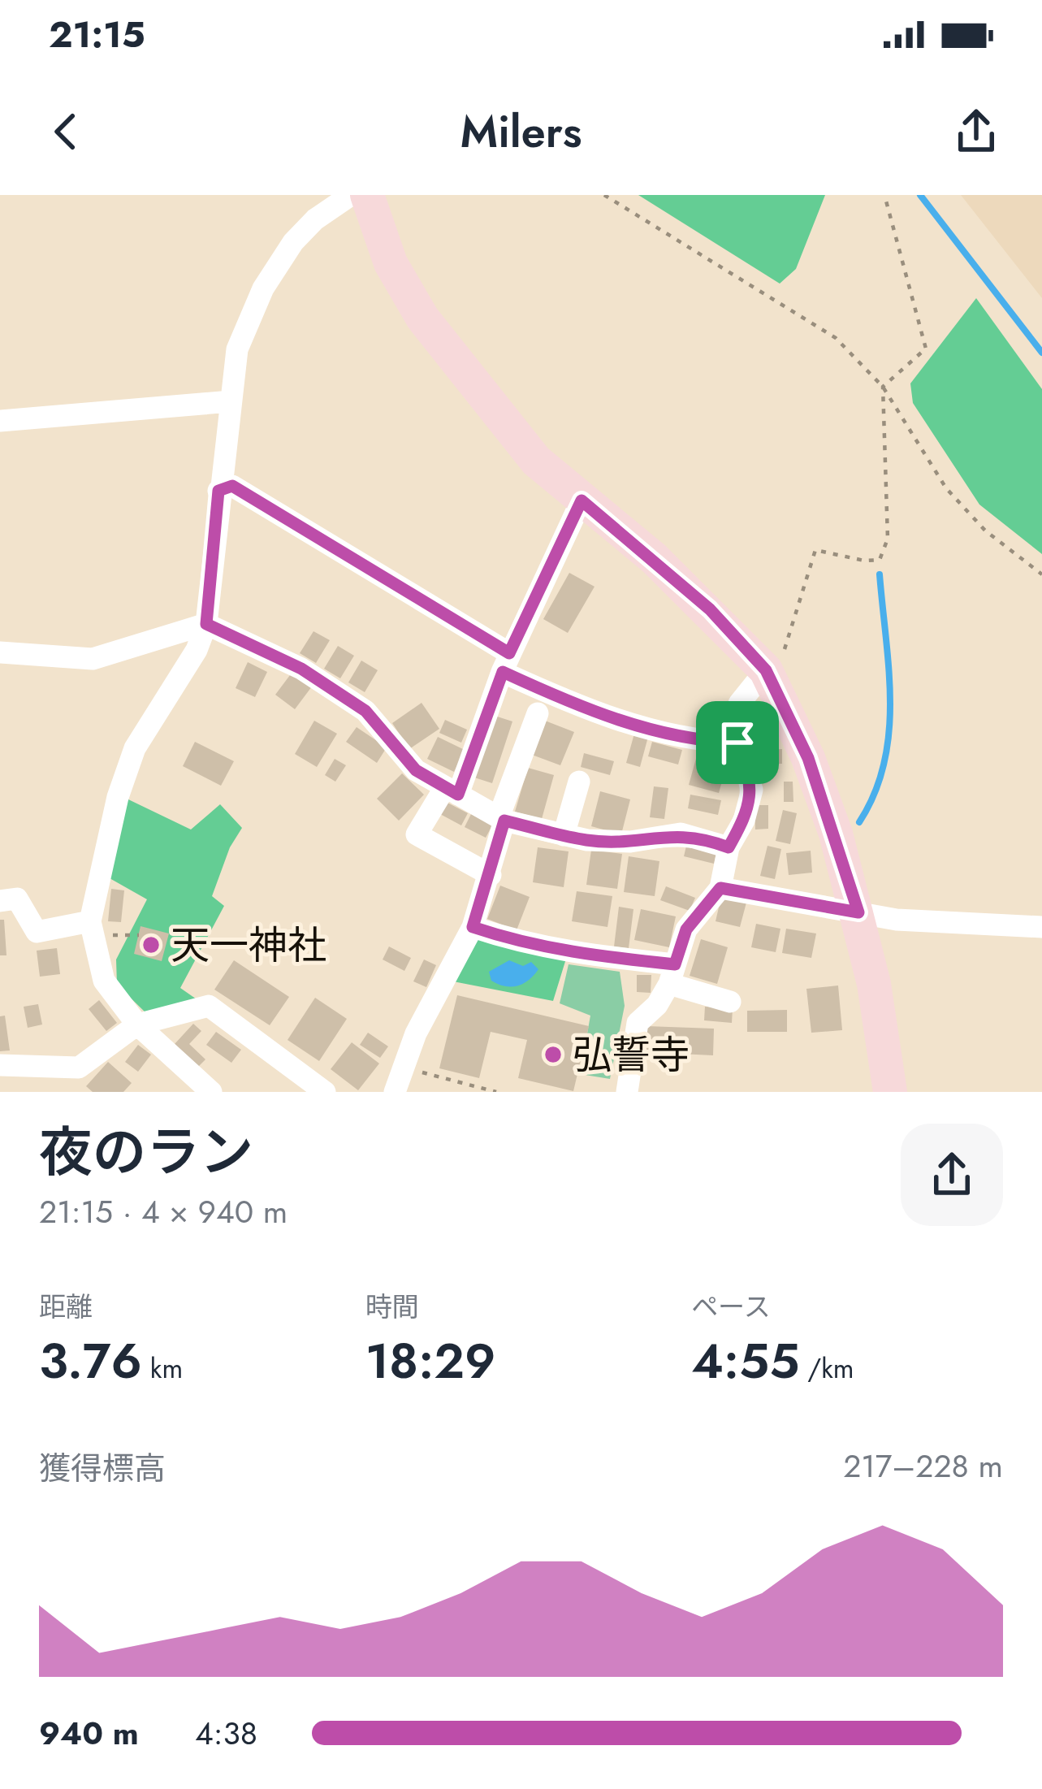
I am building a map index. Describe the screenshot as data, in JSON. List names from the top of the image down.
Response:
{
  "places": ["天一神社", "弘誓寺"],
  "page": {
    "status": "21:15",
    "header": "Milers",
    "heading": ["夜のラン", "21:15 · 4 × 940 m"],
    "stats": [
      ["距離", "3.76 km"],
      ["時間", "18:29"],
      ["ペース", "4:55 /km"]
    ],
    "chart": ["獲得標高", "217–228 m"],
    "list": [
      {
        "name": "940 m",
        "note": "4:38"
      }
    ]
  }
}
